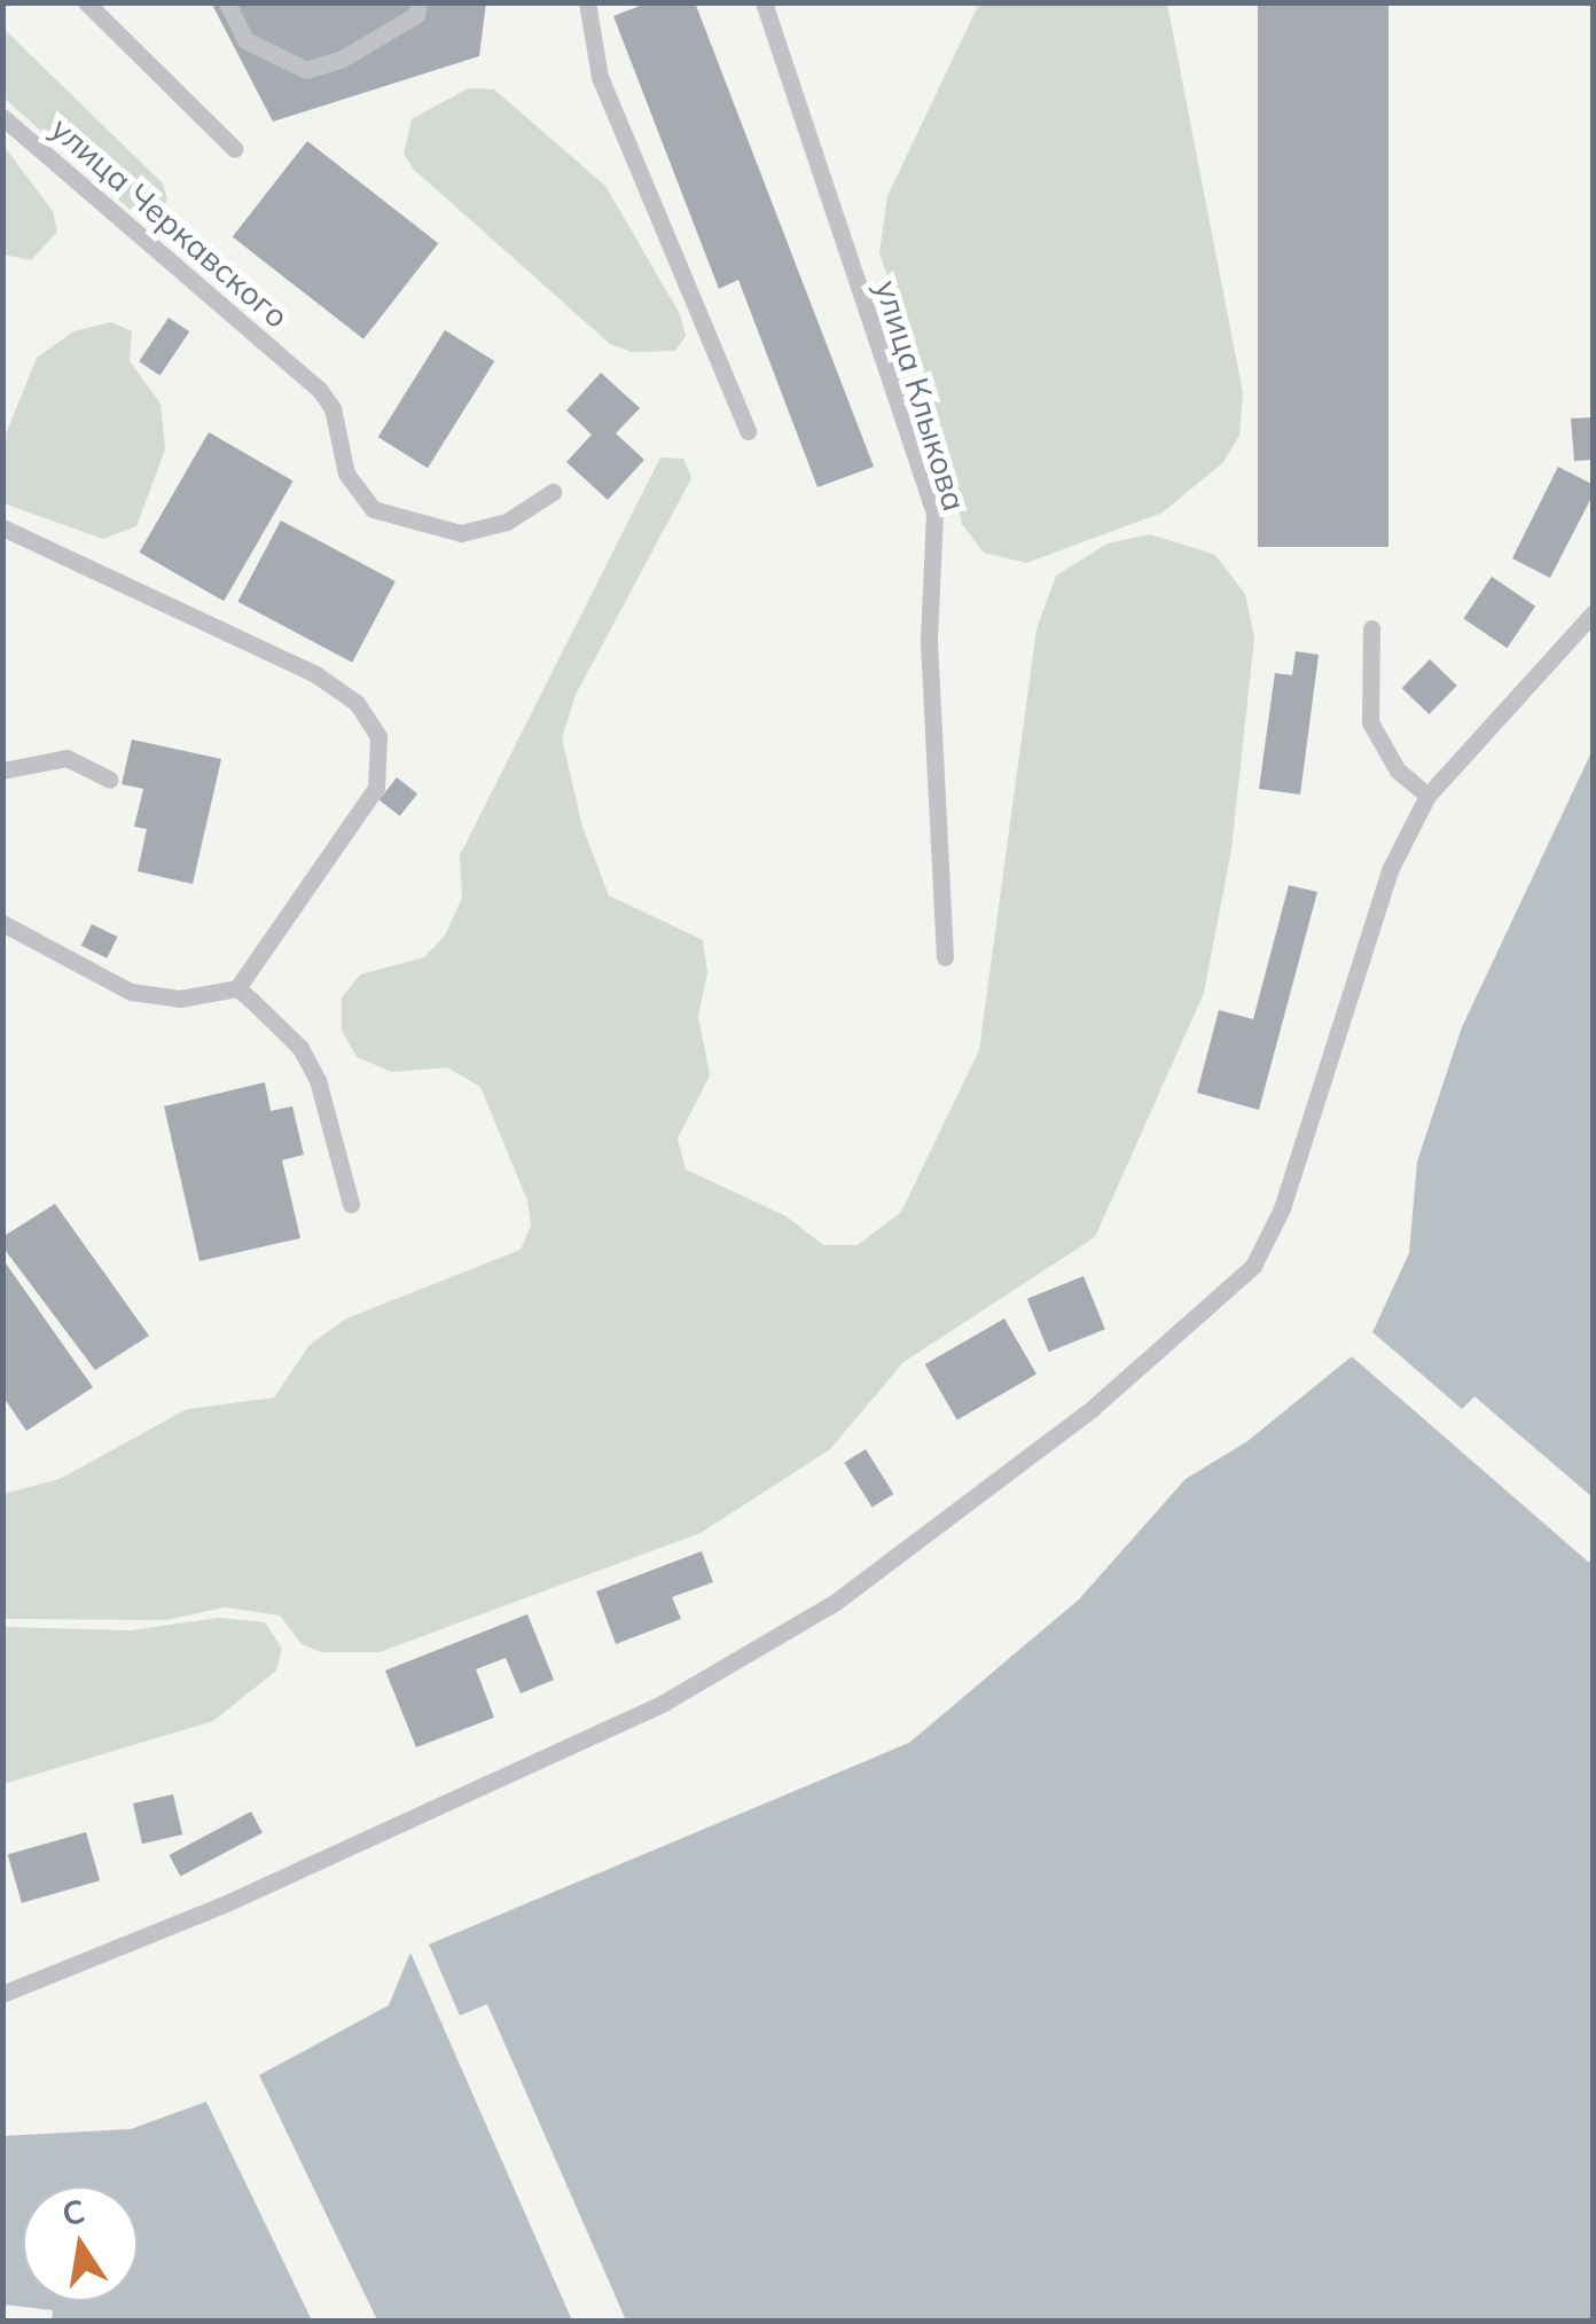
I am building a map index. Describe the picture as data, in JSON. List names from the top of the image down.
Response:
{
  "streets": {
    "lane": ["улица Черкавского", "улица Клыкова"]
  },
  "north": "top"
}
